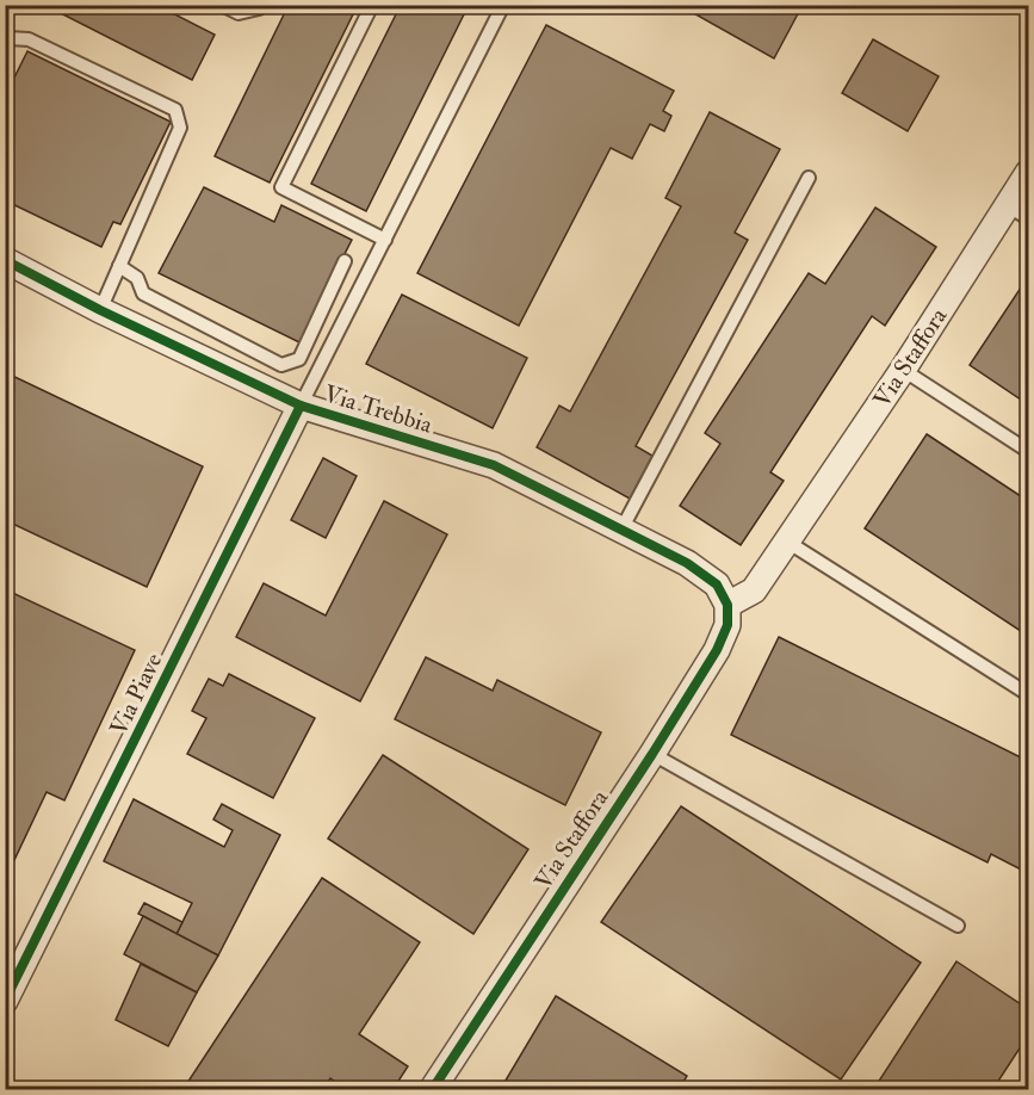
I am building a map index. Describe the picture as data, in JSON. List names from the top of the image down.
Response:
{
  "streets": {
    "street": ["Via Staffora", "Via Trebbia", "Via Piave"]
  },
  "crossings": [
    ["Via Staffora", "Via Trebbia"],
    ["Via Trebbia", "Via Piave"]
  ]
}
